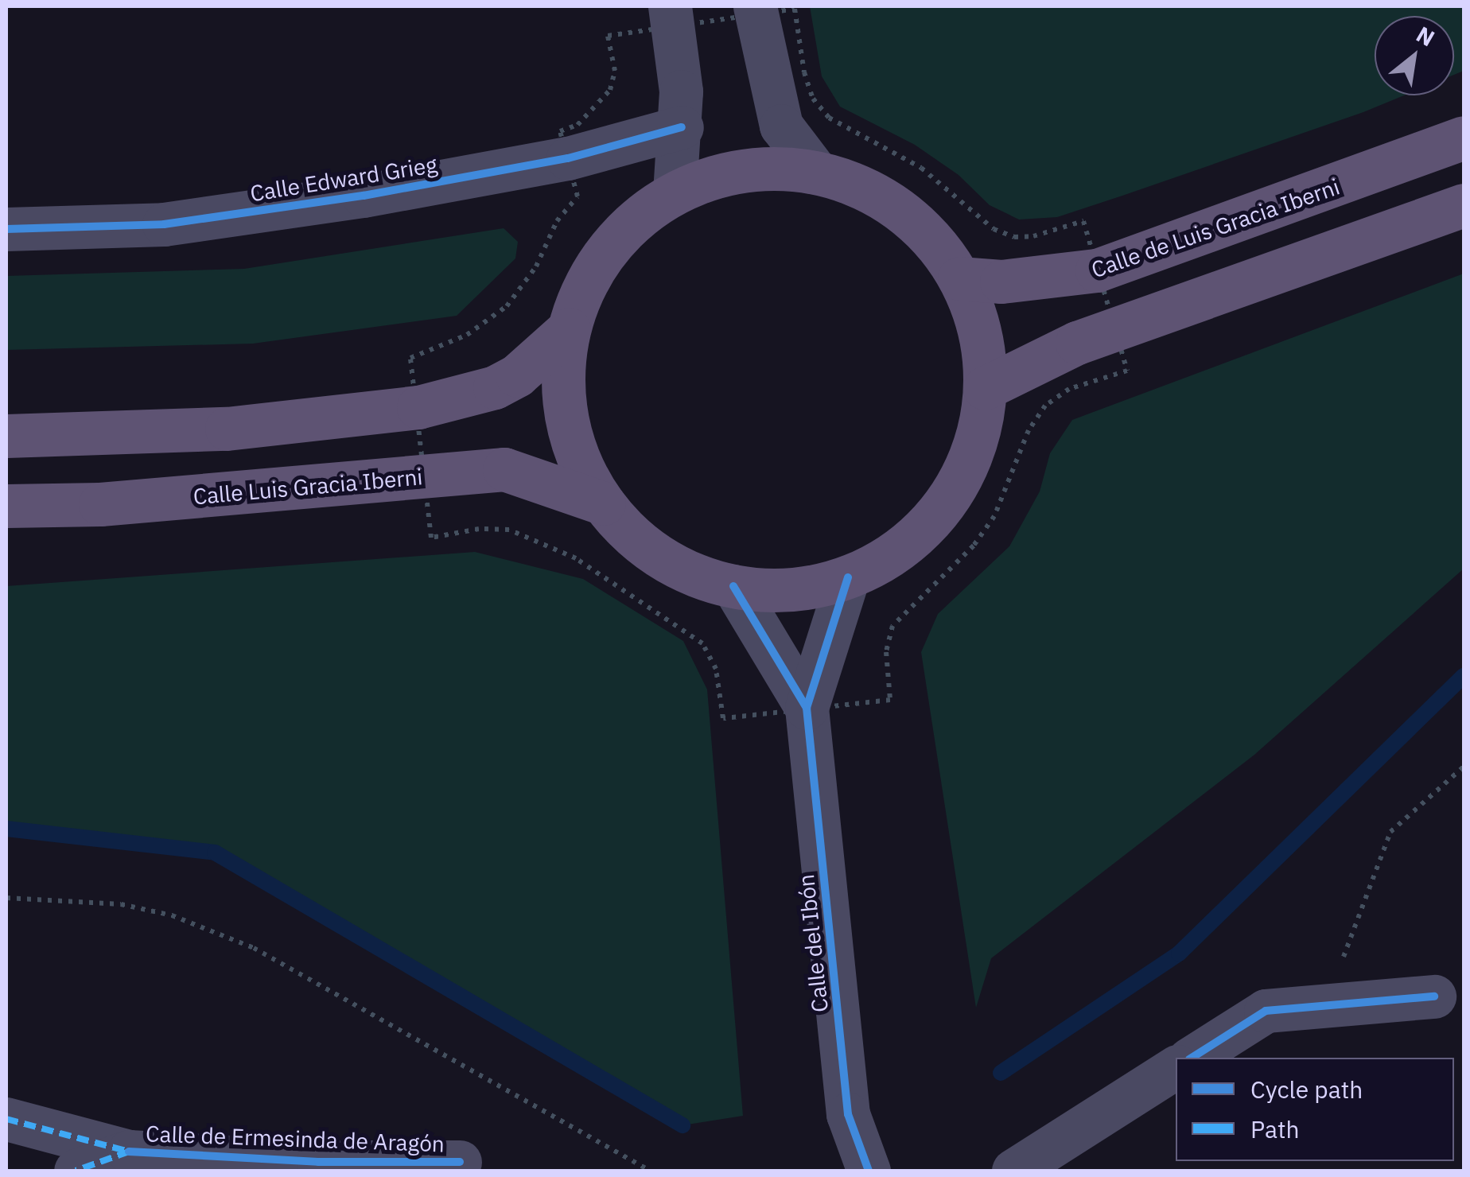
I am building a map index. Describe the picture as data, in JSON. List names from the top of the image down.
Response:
{
  "streets": {
    "main road": ["Calle de Luis Gracia Iberni", "Calle Luis Gracia Iberni"],
    "street": ["Calle Edward Grieg", "Calle del Ibón", "Calle de Ermesinda de Aragón"]
  },
  "legend": ["Cycle path", "Path"],
  "north": "top right"
}
